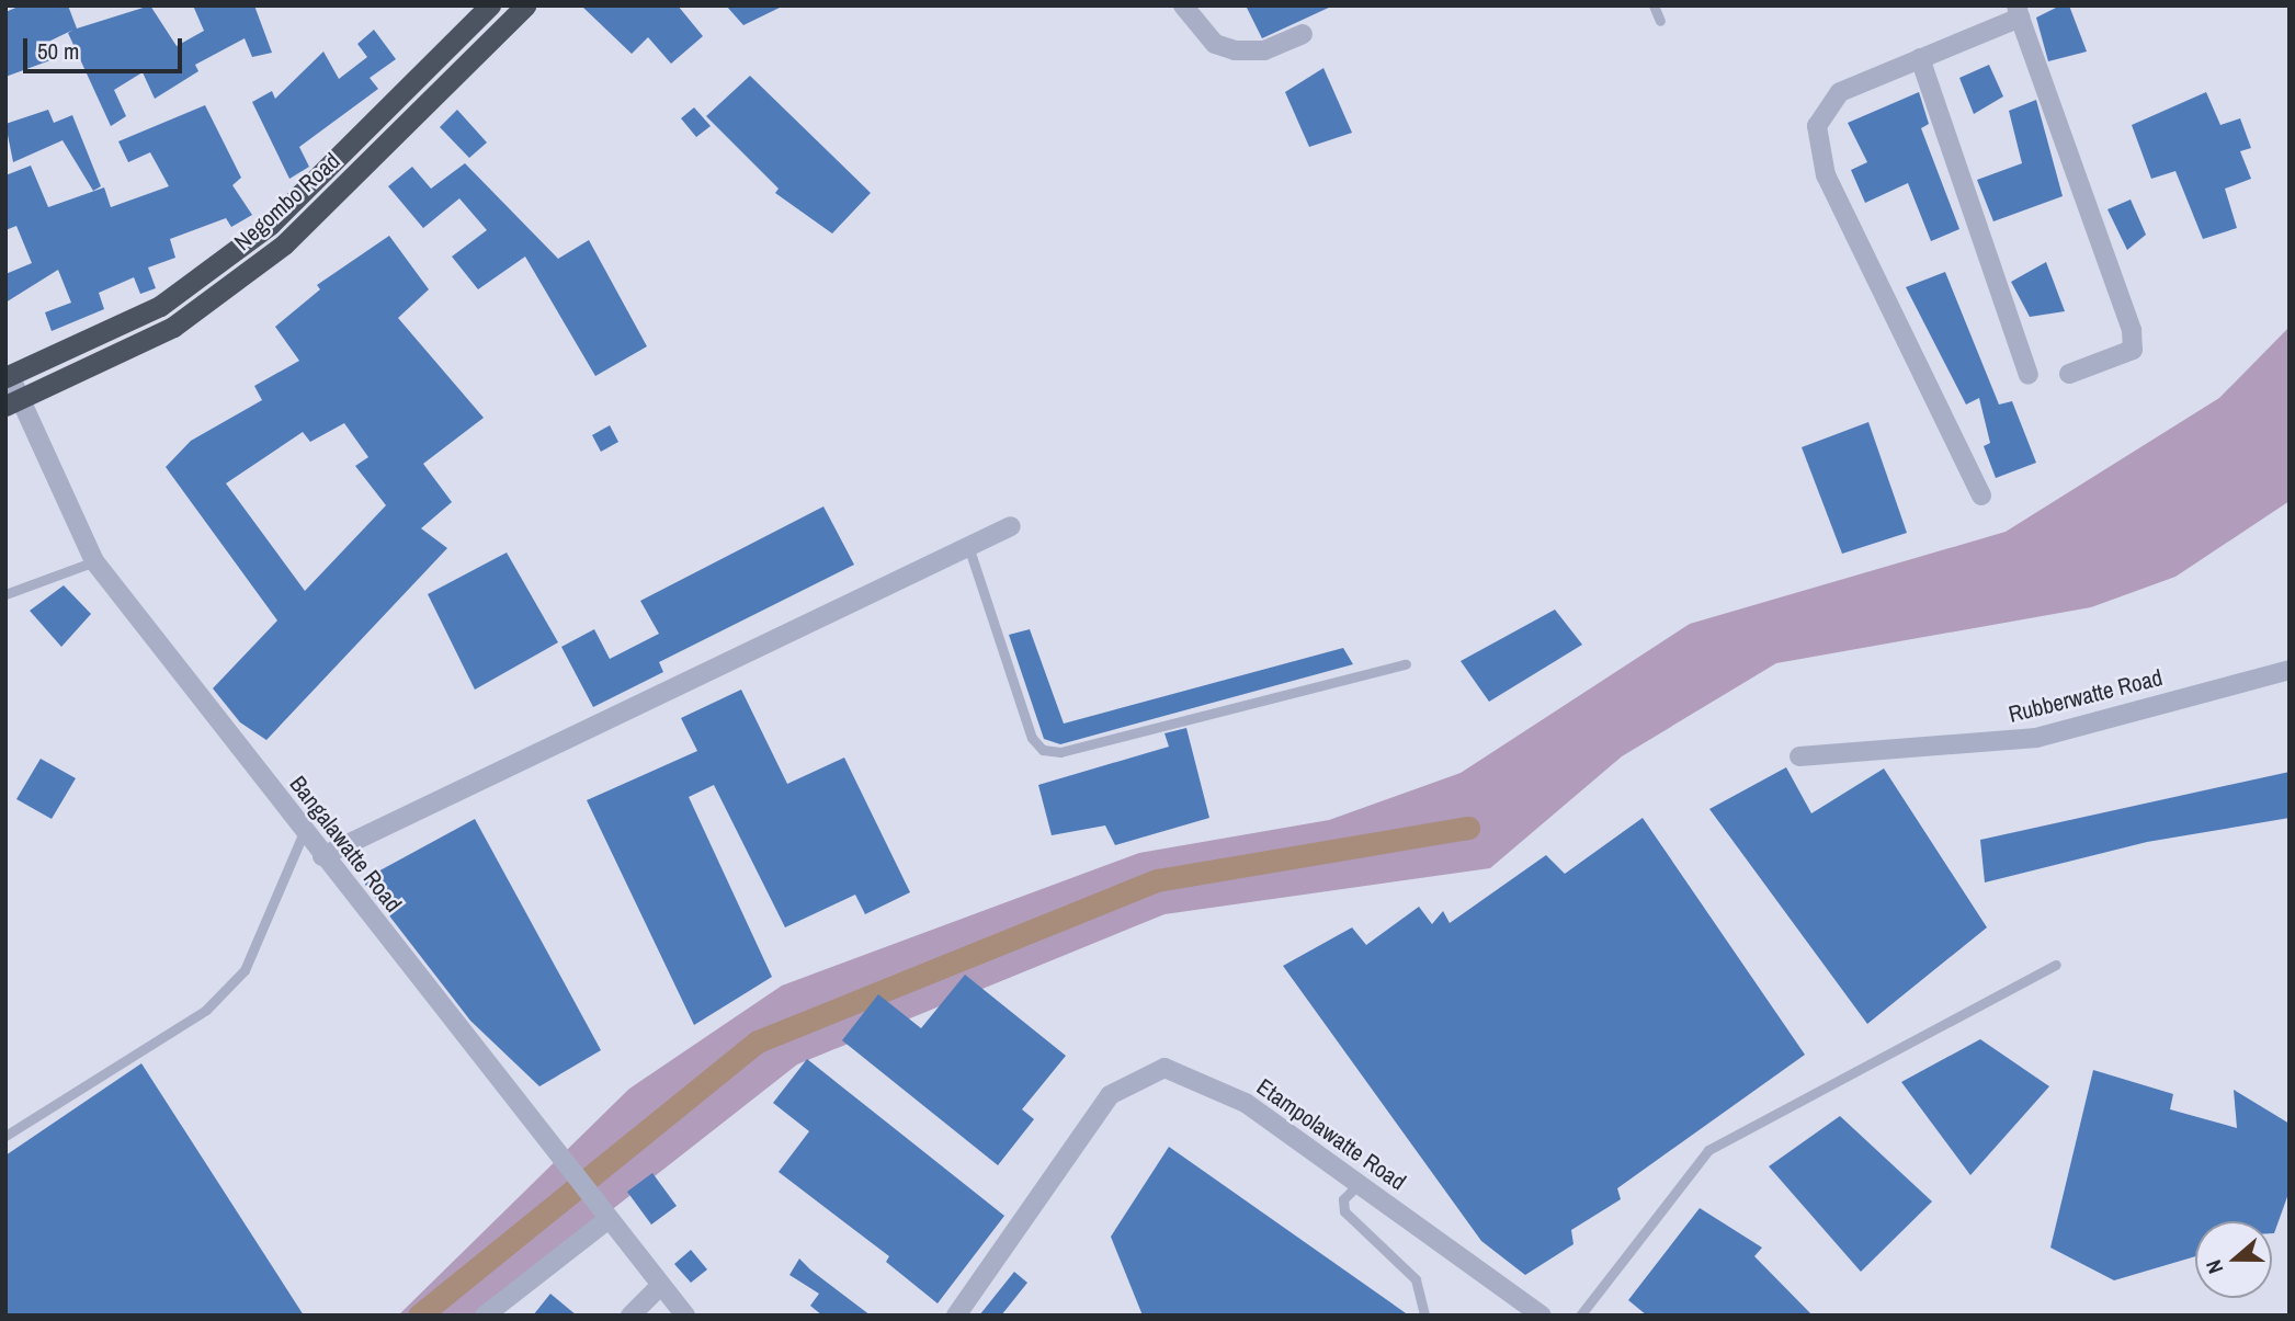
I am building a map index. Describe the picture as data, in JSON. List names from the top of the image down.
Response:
{
  "streets": {
    "highway": ["Negombo Road"],
    "street": ["Rubberwatte Road", "Bangalawatte Road", "Etampolawatte Road"]
  },
  "crossings": [
    ["Negombo Road", "Bangalawatte Road"]
  ],
  "scale_bar": "50 m",
  "north": "left"
}
